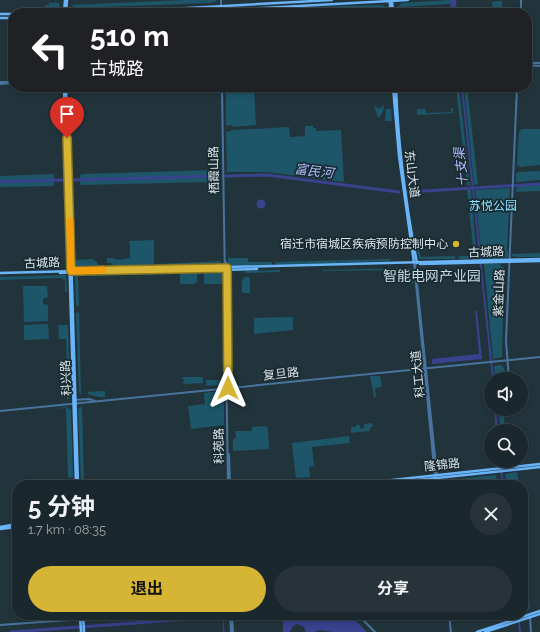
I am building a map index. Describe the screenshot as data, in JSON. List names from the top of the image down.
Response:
{
  "streets": {
    "main road": [
      "东山大道",
      "古城路",
      "科兴路",
      "隆锦路"
    ],
    "street": [
      "栖霞山路",
      "紫金山路",
      "复旦路",
      "科工大道",
      "科苑路"
    ]
  },
  "crossings": [
    ["栖霞山路", "科苑路"],
    ["东山大道", "古城路"],
    ["东山大道", "科工大道"],
    ["古城路", "紫金山路"],
    ["古城路", "科工大道"],
    ["古城路", "科兴路"],
    ["古城路", "科苑路"],
    ["紫金山路", "复旦路"],
    ["复旦路", "科工大道"],
    ["复旦路", "科兴路"],
    ["复旦路", "科苑路"],
    ["科工大道", "隆锦路"]
  ],
  "districts": ["智能电网产业园"],
  "water": ["十支渠", "富民河"],
  "parks": ["苏悦公园"],
  "places": ["宿迁市宿城区疾病预防控制中心"],
  "page": {
    "turn": ["510 m", "古城路"],
    "heading": ["5 分钟", "1.7 km · 08:35"],
    "buttons": ["退出", "分享"]
  }
}
